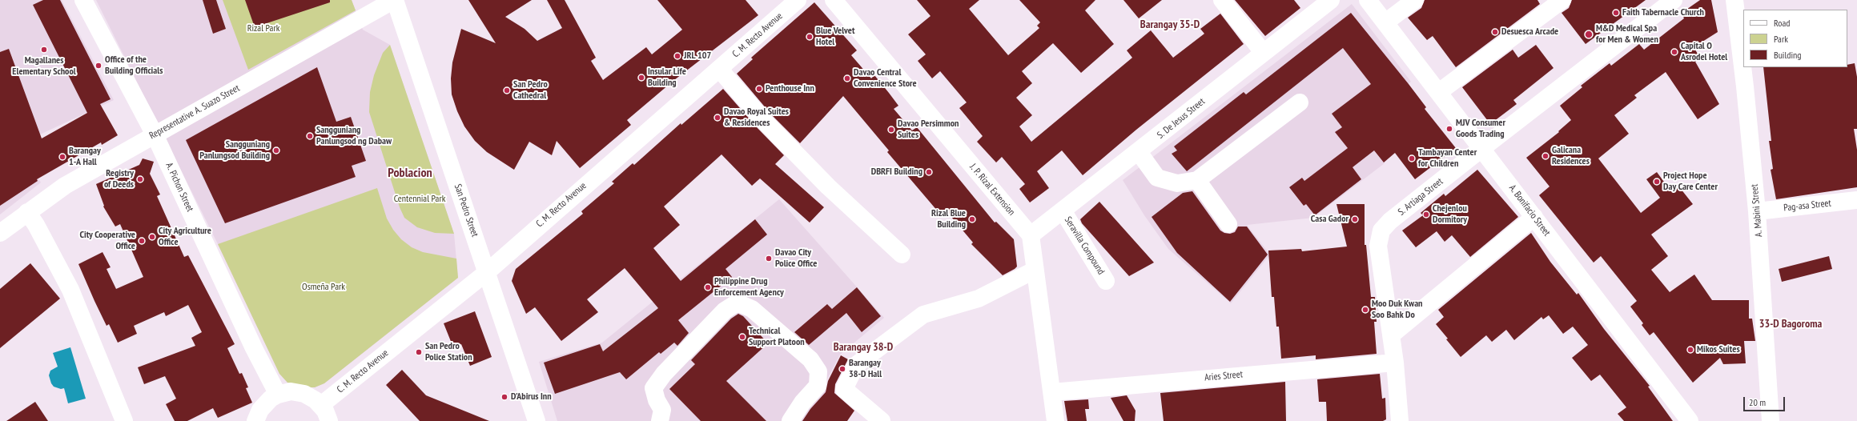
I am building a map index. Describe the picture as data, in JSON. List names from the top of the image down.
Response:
{
  "streets": {
    "street": [
      "C. M. Recto Avenue",
      "Representative A. Suazo Street",
      "S. De Jesus Street",
      "A. Pichon Street",
      "J. P. Rizal Extension",
      "S. Artiaga Street",
      "Pag-asa Street",
      "San Pedro Street",
      "A. Bonifacio Street",
      "A. Mabini Street",
      "Seravilla Compound",
      "Aries Street"
    ]
  },
  "crossings": [
    ["C. M. Recto Avenue", "San Pedro Street"],
    ["Representative A. Suazo Street", "A. Pichon Street"],
    ["Representative A. Suazo Street", "San Pedro Street"],
    ["S. De Jesus Street", "J. P. Rizal Extension"],
    ["S. De Jesus Street", "Seravilla Compound"],
    ["S. Artiaga Street", "A. Bonifacio Street"],
    ["S. Artiaga Street", "Aries Street"],
    ["Pag-asa Street", "A. Mabini Street"]
  ],
  "districts": [
    "Barangay 35-D",
    "Poblacion",
    "33-D Bagoroma",
    "Barangay 38-D"
  ],
  "parks": ["Rizal Park", "Centennial Park", "Osmeña Park"],
  "places": [
    "Faith Tabernacle Church",
    "Desuesca Arcade",
    "M&D Medical Spa for Men & Women",
    "Blue Velvet Hotel",
    "Magallanes Elementary School",
    "Capital O Asrodel Hotel",
    "JRL 107",
    "Office of the Building Officials",
    "Insular Life Building",
    "Davao Central Convenience Store",
    "Penthouse Inn",
    "San Pedro Cathedral",
    "Davao Royal Suites & Residences",
    "MJV Consumer Goods Trading",
    "Davao Persimmon Suites",
    "Sangguniang Panlungsod ng Dabaw",
    "Sangguniang Panlungsod Building",
    "Galicana Residences",
    "Barangay 1-A Hall",
    "Tambayan Center for Children",
    "DBRFI Building",
    "Registry of Deeds",
    "Project Hope Day Care Center",
    "Chejenlou Dormitory",
    "Rizal Blue Building",
    "Casa Gador",
    "City Agriculture Office",
    "City Cooperative Office",
    "Davao City Police Office",
    "Philippine Drug Enforcement Agency",
    "Moo Duk Kwan Soo Bahk Do",
    "Technical Support Platoon",
    "Mikos Suites",
    "San Pedro Police Station",
    "Barangay 38-D Hall",
    "D'Abirus Inn"
  ],
  "legend": ["Road", "Park", "Building"],
  "scale_bar": "20 m"
}
